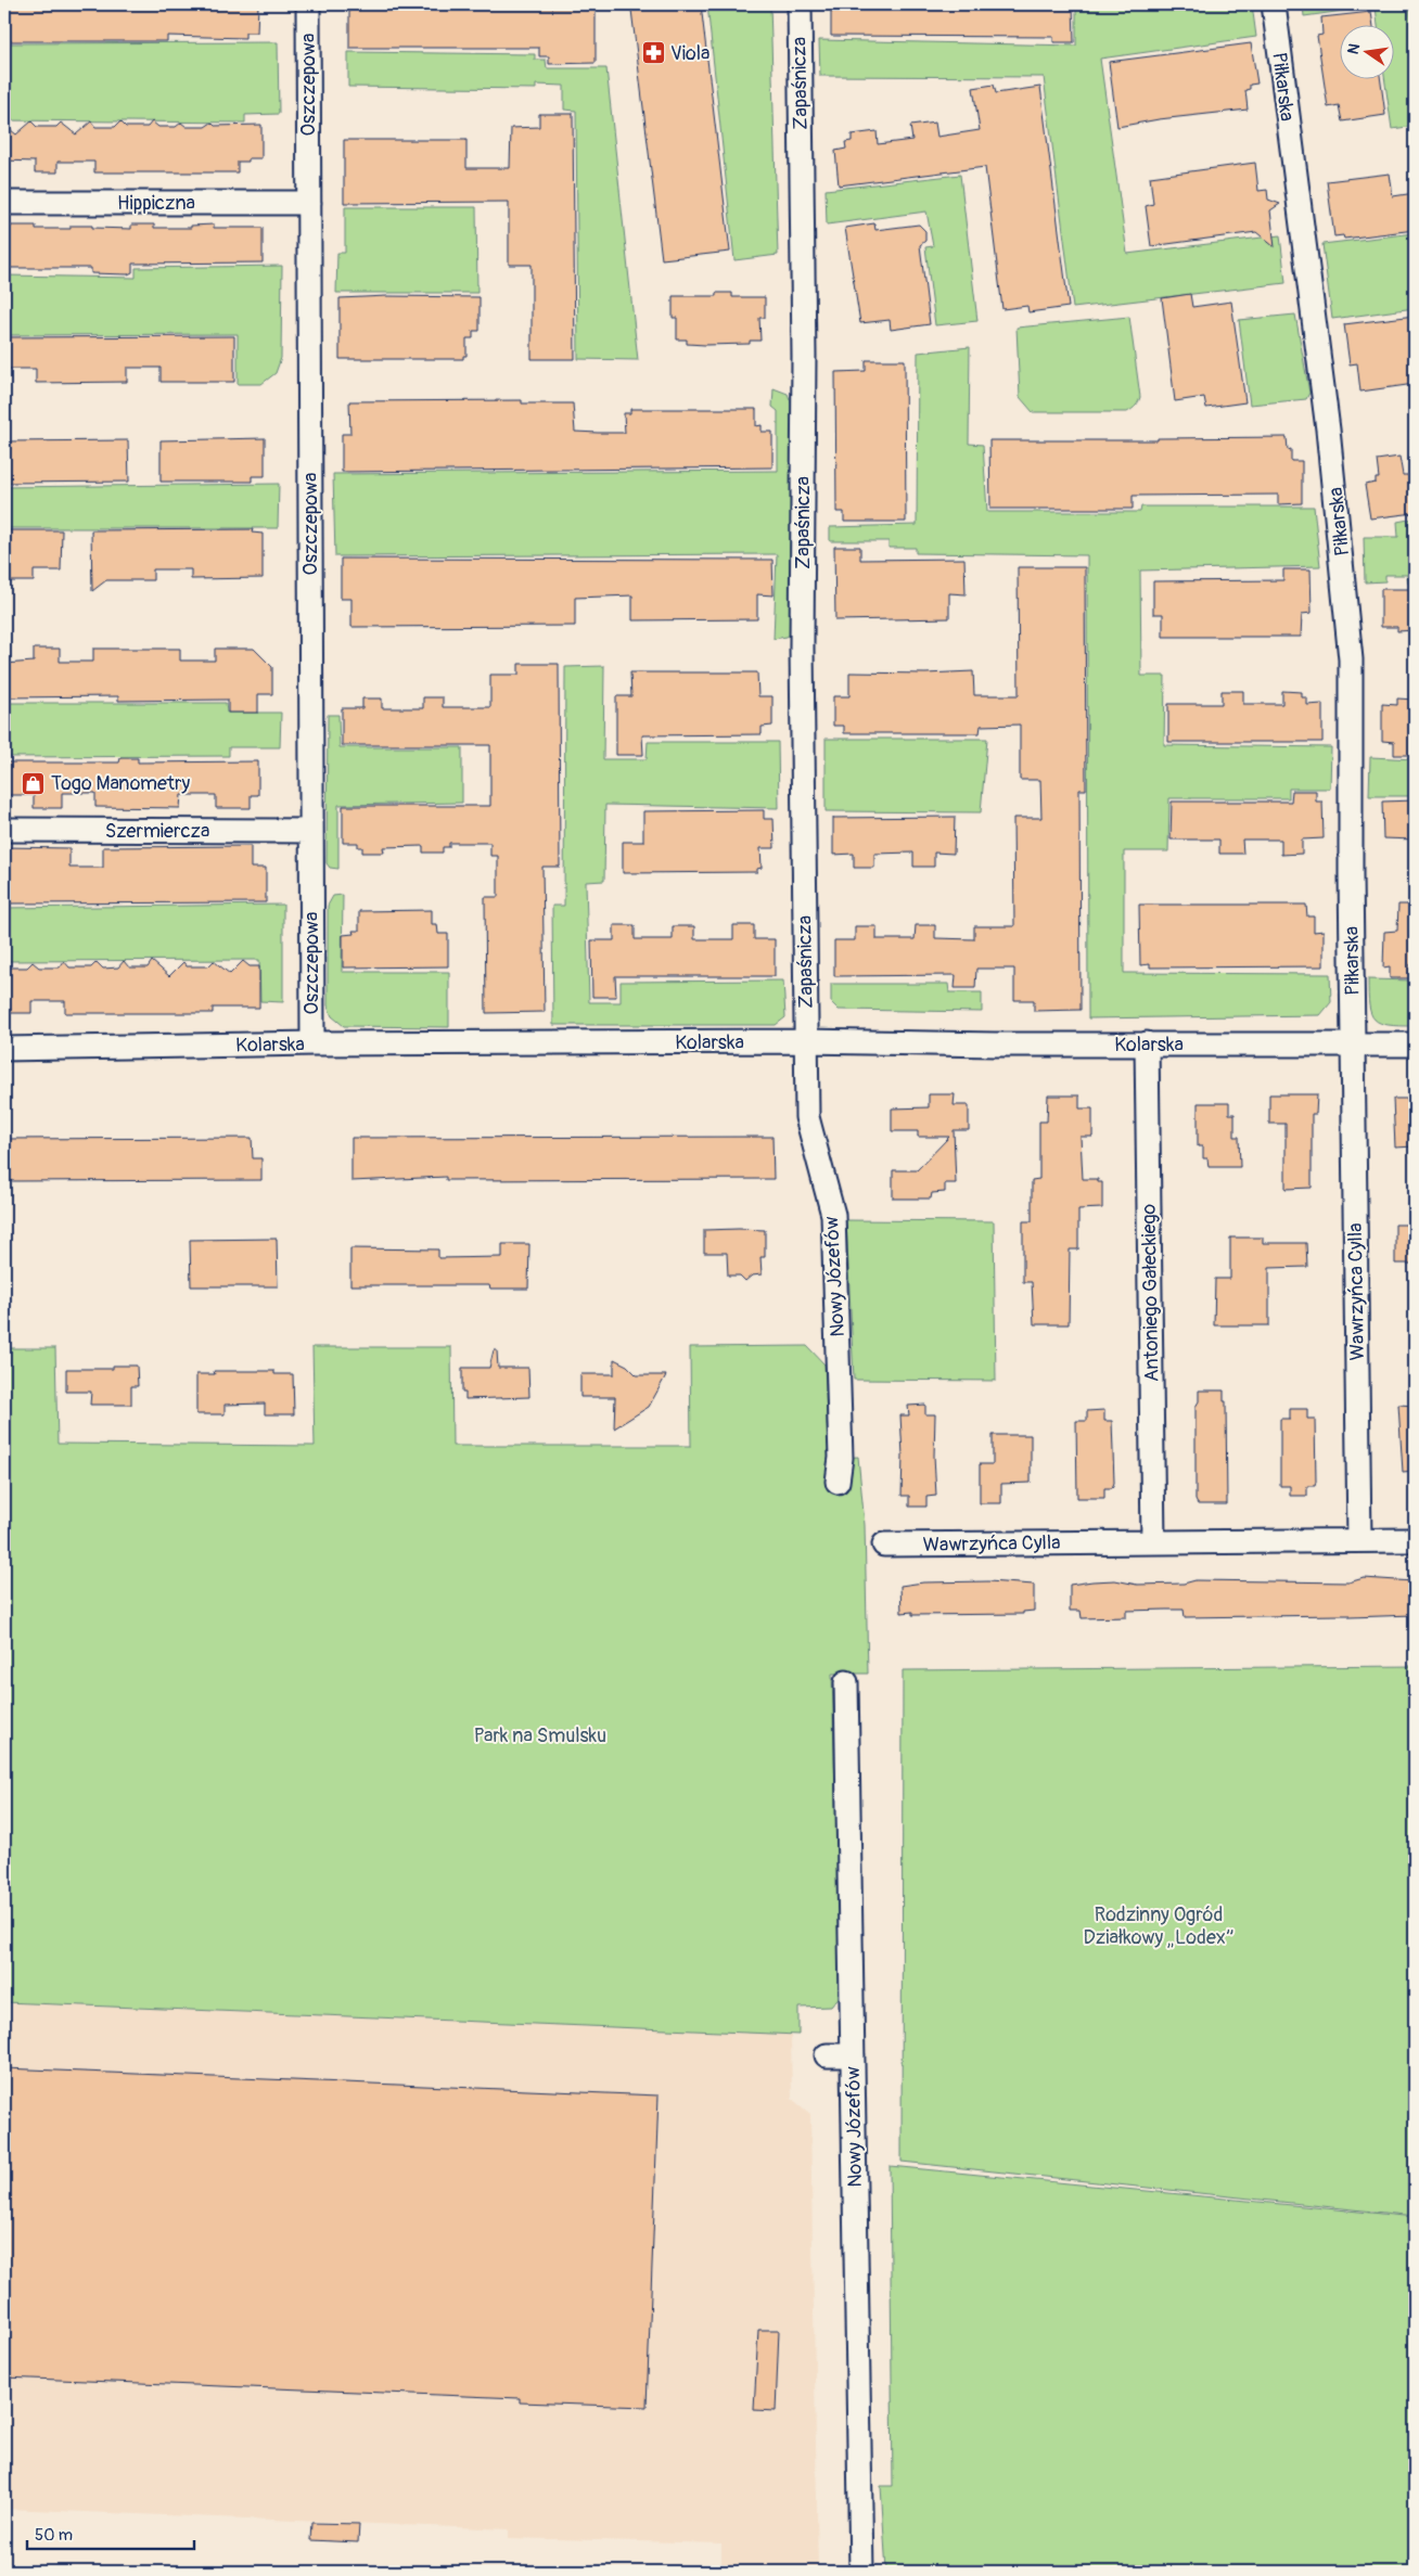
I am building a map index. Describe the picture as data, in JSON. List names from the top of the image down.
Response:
{
  "streets": {
    "street": [
      "Zapaśnicza",
      "Oszczepowa",
      "Piłkarska",
      "Hippiczna",
      "Szermiercza",
      "Kolarska",
      "Nowy Józefów",
      "Wawrzyńca Cylla",
      "Antoniego Gałeckiego"
    ]
  },
  "crossings": [
    ["Zapaśnicza", "Kolarska"],
    ["Zapaśnicza", "Nowy Józefów"],
    ["Oszczepowa", "Hippiczna"],
    ["Oszczepowa", "Szermiercza"],
    ["Oszczepowa", "Kolarska"],
    ["Piłkarska", "Kolarska"],
    ["Piłkarska", "Wawrzyńca Cylla"],
    ["Kolarska", "Nowy Józefów"],
    ["Kolarska", "Wawrzyńca Cylla"],
    ["Kolarska", "Antoniego Gałeckiego"],
    ["Wawrzyńca Cylla", "Antoniego Gałeckiego"]
  ],
  "parks": ["Park na Smulsku", "Rodzinny Ogród Działkowy „Lodex”"],
  "places": {
    "pharmacy": ["Viola"],
    "shop": ["Togo Manometry"]
  },
  "scale_bar": "50 m",
  "north": "left"
}
